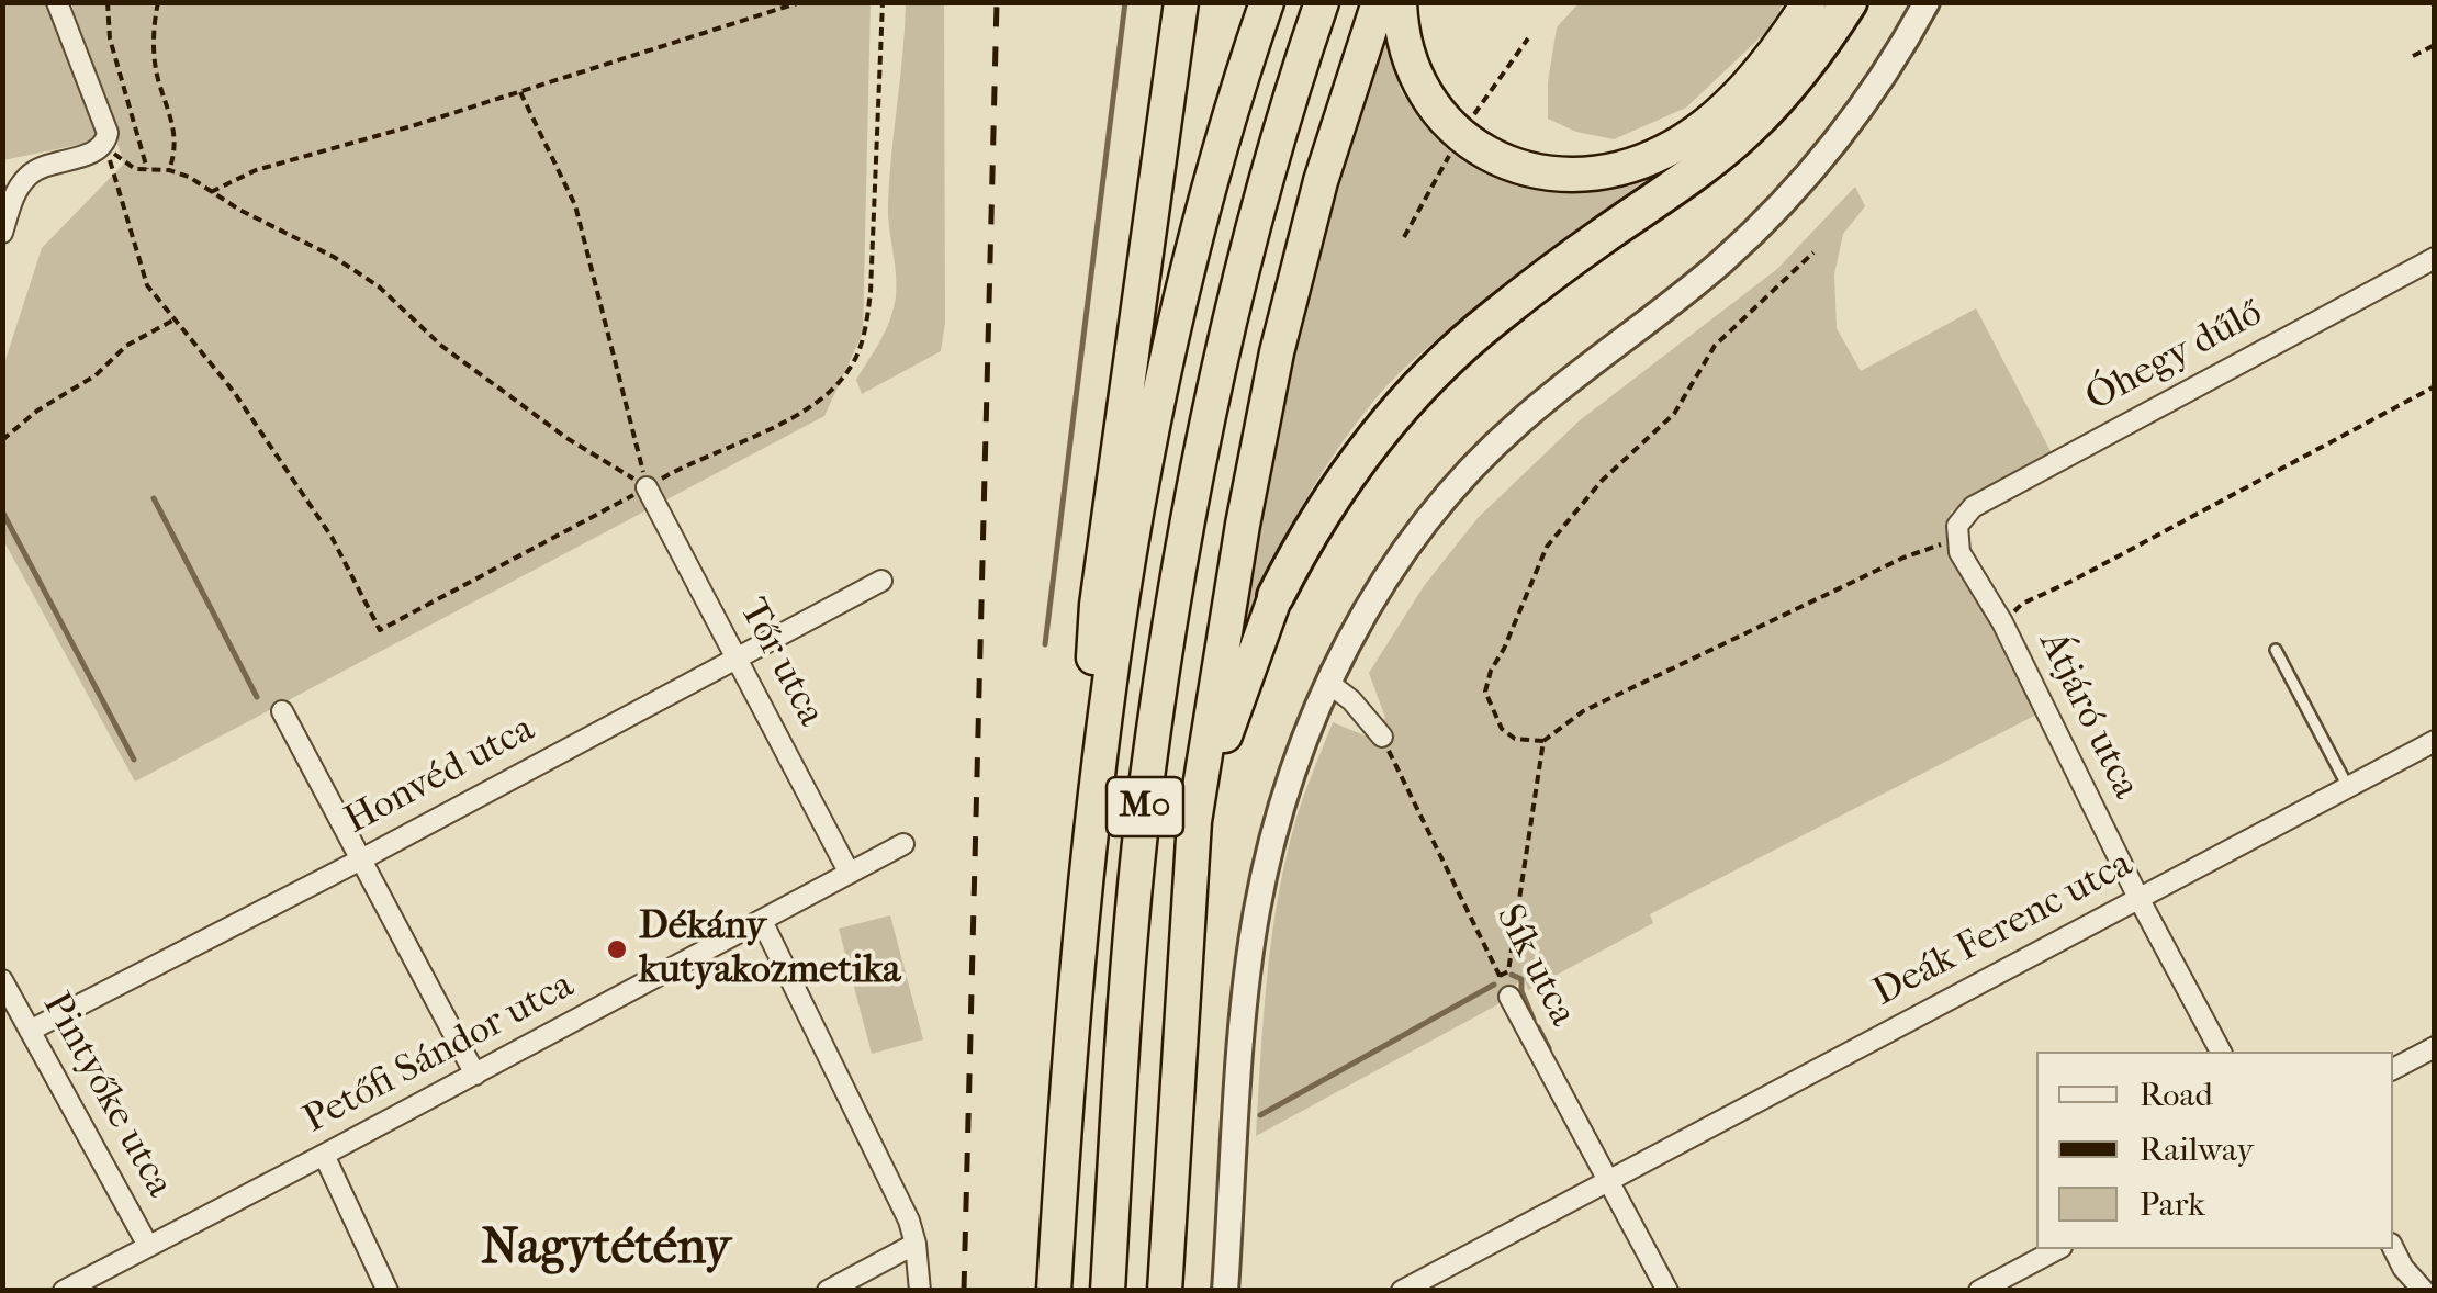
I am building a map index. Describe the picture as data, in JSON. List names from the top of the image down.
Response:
{
  "streets": {
    "highway": ["M0"],
    "street": [
      "Óhegy dűlő",
      "Tőr utca",
      "Átjáró utca",
      "Honvéd utca",
      "Deák Ferenc utca",
      "Sík utca",
      "Petőfi Sándor utca",
      "Pintyőke utca"
    ]
  },
  "crossings": [
    ["Óhegy dűlő", "Átjáró utca"],
    ["Tőr utca", "Honvéd utca"],
    ["Tőr utca", "Petőfi Sándor utca"],
    ["Átjáró utca", "Deák Ferenc utca"],
    ["Honvéd utca", "Pintyőke utca"],
    ["Deák Ferenc utca", "Sík utca"],
    ["Petőfi Sándor utca", "Pintyőke utca"]
  ],
  "districts": ["Nagytétény"],
  "places": ["Dékány kutyakozmetika"],
  "legend": ["Road", "Railway", "Park"]
}
